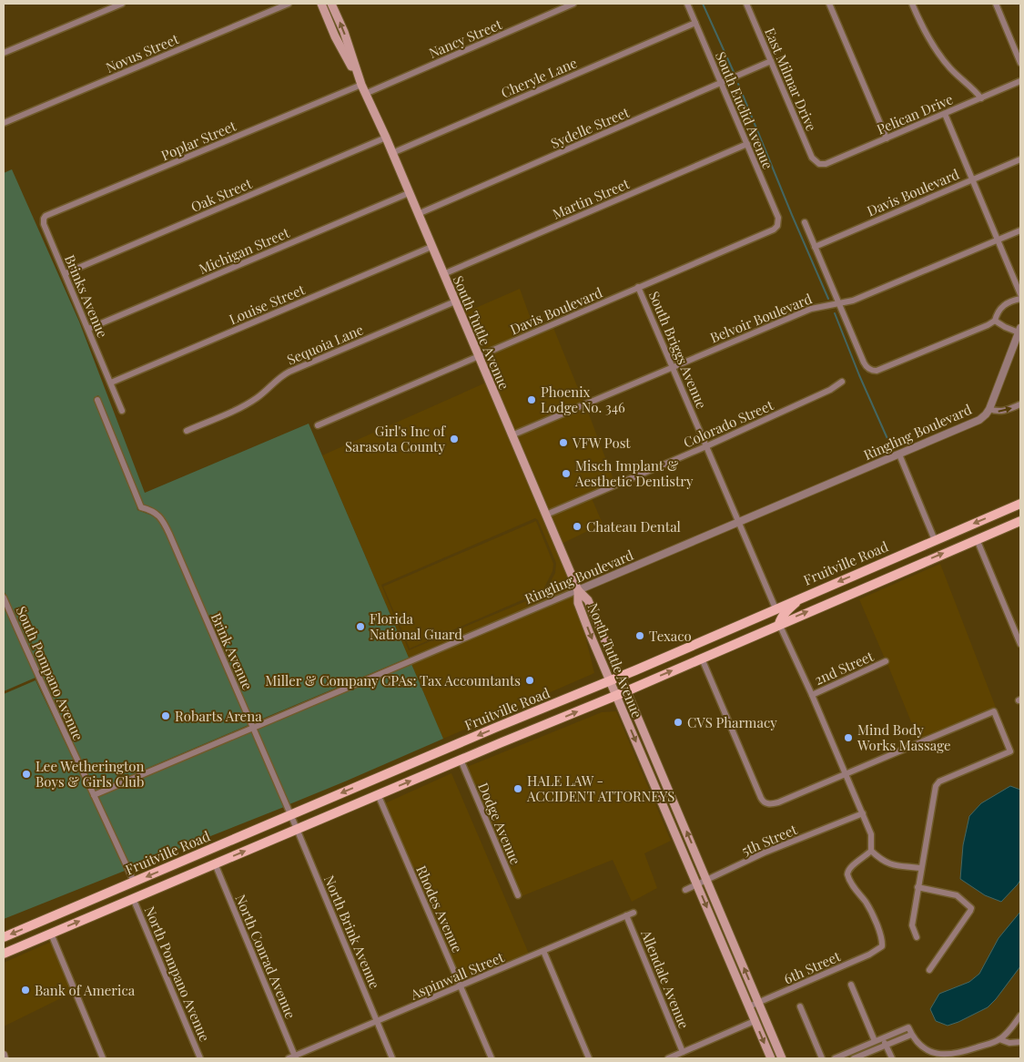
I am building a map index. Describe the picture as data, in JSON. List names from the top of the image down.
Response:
{
  "streets": {
    "main road": ["South Tuttle Avenue", "Fruitville Road", "North Tuttle Avenue"],
    "street": [
      "Nancy Street",
      "Novus Street",
      "Cheryle Lane",
      "East Milmar Drive",
      "South Euclid Avenue",
      "Pelican Drive",
      "Sydelle Street",
      "Poplar Street",
      "Davis Boulevard",
      "Oak Street",
      "Martin Street",
      "Michigan Street",
      "Brinks Avenue",
      "Louise Street",
      "Belvoir Boulevard",
      "Sequoia Lane",
      "South Briggs Avenue",
      "Colorado Street",
      "Ringling Boulevard",
      "Brink Avenue",
      "2nd Street",
      "South Pompano Avenue",
      "Dodge Avenue",
      "5th Street",
      "Rhodes Avenue",
      "North Brink Avenue",
      "North Conrad Avenue",
      "6th Street",
      "North Pompano Avenue",
      "Aspinwall Street",
      "Allendale Avenue"
    ]
  },
  "crossings": [
    ["Nancy Street", "South Tuttle Avenue"],
    ["Cheryle Lane", "South Euclid Avenue"],
    ["Cheryle Lane", "South Tuttle Avenue"],
    ["East Milmar Drive", "Pelican Drive"],
    ["East Milmar Drive", "Sydelle Street"],
    ["South Euclid Avenue", "Sydelle Street"],
    ["South Euclid Avenue", "Davis Boulevard"],
    ["South Euclid Avenue", "Martin Street"],
    ["Sydelle Street", "South Tuttle Avenue"],
    ["Poplar Street", "Brinks Avenue"],
    ["Poplar Street", "South Tuttle Avenue"],
    ["Davis Boulevard", "South Tuttle Avenue"],
    ["Davis Boulevard", "South Briggs Avenue"],
    ["Oak Street", "Brinks Avenue"],
    ["Oak Street", "South Tuttle Avenue"],
    ["Martin Street", "South Tuttle Avenue"],
    ["Michigan Street", "Brinks Avenue"],
    ["Michigan Street", "South Tuttle Avenue"],
    ["Brinks Avenue", "Louise Street"],
    ["Louise Street", "South Tuttle Avenue"],
    ["Belvoir Boulevard", "South Tuttle Avenue"],
    ["Belvoir Boulevard", "South Briggs Avenue"],
    ["South Tuttle Avenue", "Sequoia Lane"],
    ["South Tuttle Avenue", "Colorado Street"],
    ["South Tuttle Avenue", "Ringling Boulevard"],
    ["South Tuttle Avenue", "North Tuttle Avenue"],
    ["South Briggs Avenue", "Colorado Street"],
    ["South Briggs Avenue", "Ringling Boulevard"],
    ["South Briggs Avenue", "Fruitville Road"],
    ["Ringling Boulevard", "Brink Avenue"],
    ["Ringling Boulevard", "North Tuttle Avenue"],
    ["Ringling Boulevard", "South Pompano Avenue"],
    ["Fruitville Road", "Brink Avenue"],
    ["Fruitville Road", "North Tuttle Avenue"],
    ["Fruitville Road", "South Pompano Avenue"],
    ["Fruitville Road", "Dodge Avenue"],
    ["Fruitville Road", "Rhodes Avenue"],
    ["Fruitville Road", "North Brink Avenue"],
    ["Fruitville Road", "North Conrad Avenue"],
    ["Fruitville Road", "North Pompano Avenue"],
    ["Brink Avenue", "North Brink Avenue"],
    ["North Tuttle Avenue", "5th Street"],
    ["North Tuttle Avenue", "6th Street"],
    ["Rhodes Avenue", "Aspinwall Street"],
    ["North Brink Avenue", "Aspinwall Street"],
    ["North Conrad Avenue", "Aspinwall Street"],
    ["Aspinwall Street", "Allendale Avenue"]
  ],
  "places": [
    "Phoenix Lodge No. 346",
    "Girl's Inc of Sarasota County",
    "VFW Post",
    "Misch Implant & Aesthetic Dentistry",
    "Chateau Dental",
    "Florida National Guard",
    "Texaco",
    "Miller & Company CPAs: Tax Accountants",
    "Robarts Arena",
    "CVS Pharmacy",
    "Mind Body Works Massage",
    "Lee Wetherington Boys & Girls Club",
    "HALE LAW - ACCIDENT ATTORNEYS",
    "Bank of America"
  ]
}
